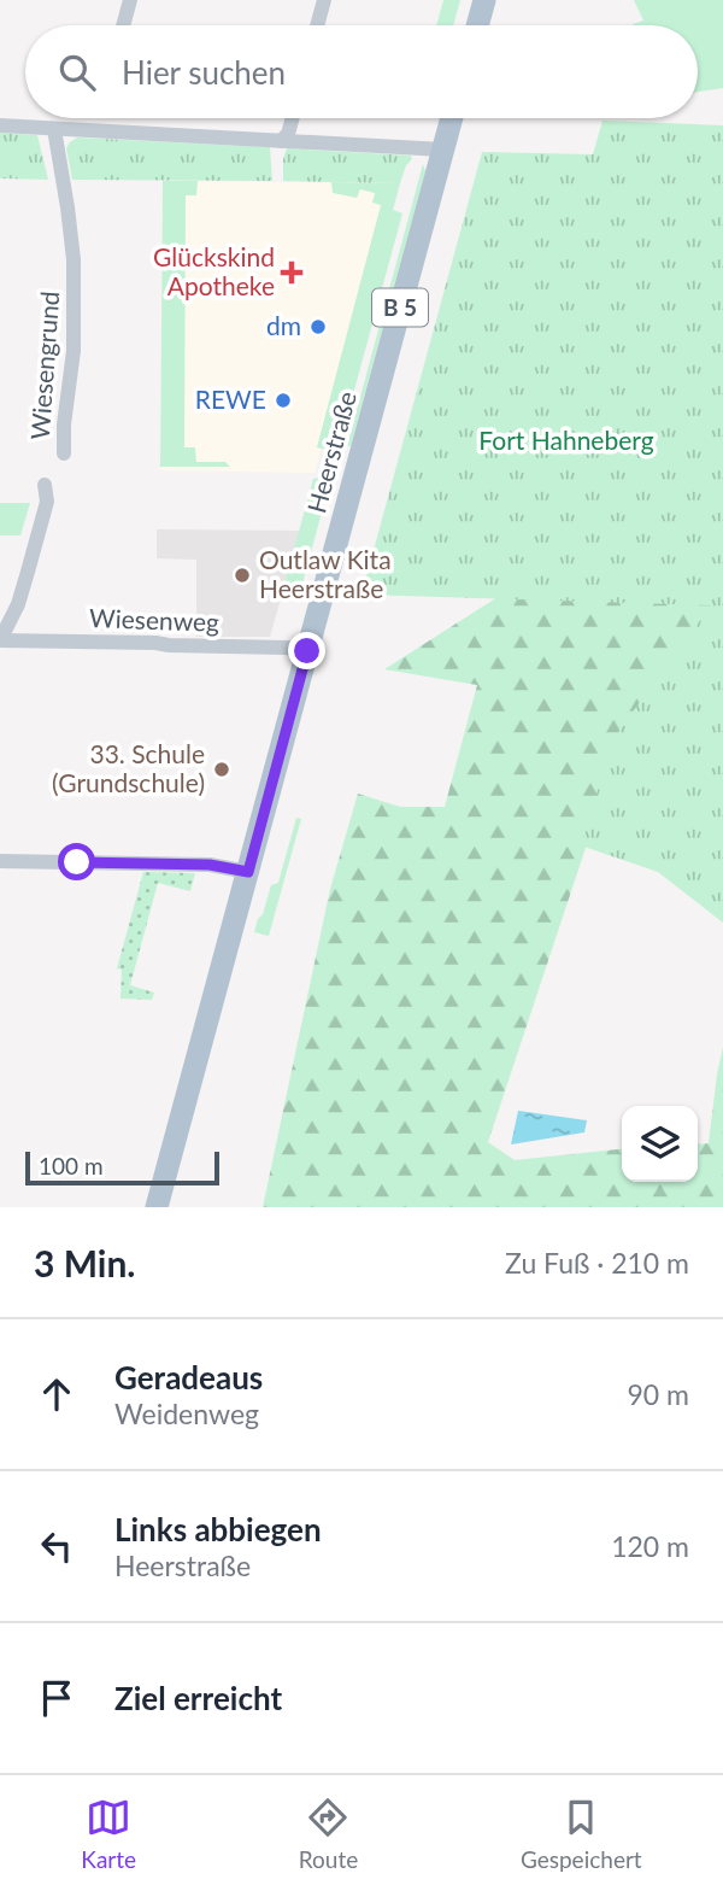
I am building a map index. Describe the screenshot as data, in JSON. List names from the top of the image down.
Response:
{
  "streets": {
    "main road": ["B 5", "Heerstraße"],
    "street": ["Wiesengrund", "Wiesenweg"]
  },
  "crossings": [
    ["Heerstraße", "Wiesenweg"]
  ],
  "parks": ["Fort Hahneberg"],
  "places": {
    "health": ["Glückskind Apotheke"],
    "other": [
      "dm",
      "REWE",
      "Outlaw Kita Heerstraße",
      "33. Schule (Grundschule)"
    ]
  },
  "scale_bar": "100 m",
  "page": {
    "search": "Hier suchen",
    "scale": "100 m",
    "heading": ["3 Min.", "Zu Fuß · 210 m"],
    "list": [
      ["Geradeaus", "Weidenweg", "90 m"],
      ["Links abbiegen", "Heerstraße", "120 m"],
      "Ziel erreicht"
    ],
    "nav": ["Karte", "Route", "Gespeichert"]
  }
}
